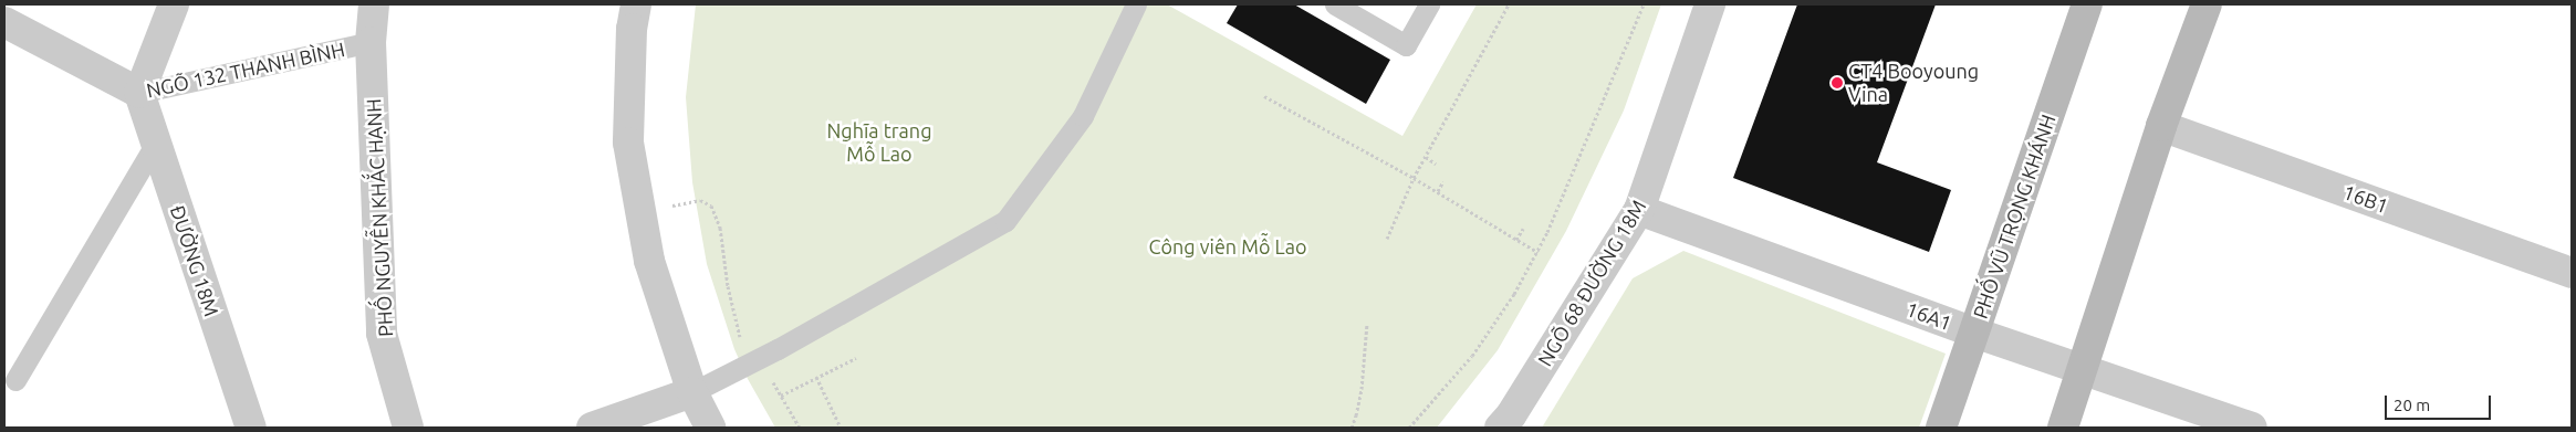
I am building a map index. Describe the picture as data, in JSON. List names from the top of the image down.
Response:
{
  "streets": {
    "main road": ["PHỐ VŨ TRỌNG KHÁNH"],
    "street": [
      "NGÕ 132 THANH BÌNH",
      "16B1",
      "PHỐ NGUYỄN KHẮC HẠNH",
      "ĐƯỜNG 18M",
      "NGÕ 68 ĐƯỜNG 18M",
      "16A1"
    ]
  },
  "crossings": [
    ["NGÕ 132 THANH BÌNH", "PHỐ NGUYỄN KHẮC HẠNH"],
    ["NGÕ 132 THANH BÌNH", "ĐƯỜNG 18M"],
    ["PHỐ VŨ TRỌNG KHÁNH", "16A1"],
    ["NGÕ 68 ĐƯỜNG 18M", "16A1"]
  ],
  "parks": ["Nghĩa trang Mỗ Lao", "Công viên Mỗ Lao"],
  "places": ["CT4 Booyoung Vina"],
  "scale_bar": "20 m"
}
